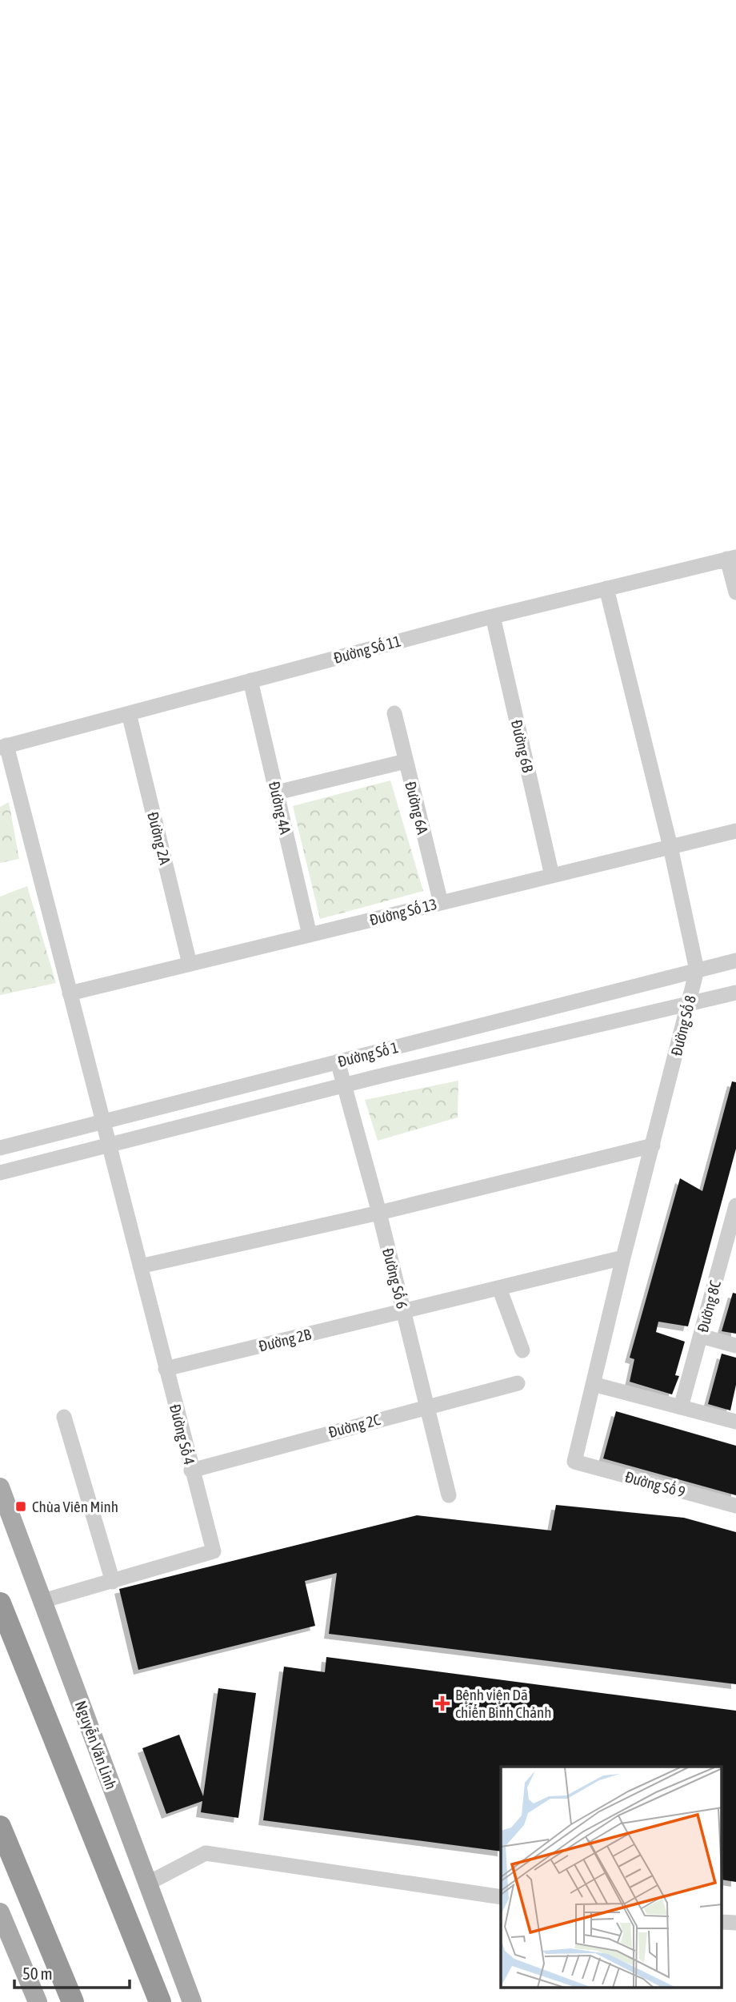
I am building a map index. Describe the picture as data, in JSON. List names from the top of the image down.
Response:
{
  "streets": {
    "main road": ["Nguyễn Văn Linh"],
    "street": [
      "Đường Số 11",
      "Đường 6B",
      "Đường 4A",
      "Đường 6A",
      "Đường 2A",
      "Đường Số 13",
      "Đường Số 8",
      "Đường Số 1",
      "Đường Số 6",
      "Đường 8C",
      "Đường 2B",
      "Đường 2C",
      "Đường Số 4",
      "Đường Số 9"
    ]
  },
  "crossings": [
    ["Đường Số 11", "Đường 6B"],
    ["Đường Số 11", "Đường 4A"],
    ["Đường Số 11", "Đường 2A"],
    ["Đường Số 11", "Đường Số 8"],
    ["Đường Số 11", "Đường Số 4"],
    ["Đường 6B", "Đường Số 13"],
    ["Đường 4A", "Đường Số 13"],
    ["Đường 6A", "Đường Số 13"],
    ["Đường 2A", "Đường Số 13"],
    ["Đường Số 13", "Đường Số 8"],
    ["Đường Số 13", "Đường Số 4"],
    ["Đường Số 8", "Đường Số 1"],
    ["Đường Số 8", "Đường 2B"],
    ["Đường Số 8", "Đường Số 9"],
    ["Đường Số 1", "Đường Số 6"],
    ["Đường Số 1", "Đường Số 4"],
    ["Đường Số 6", "Đường 2B"],
    ["Đường Số 6", "Đường 2C"],
    ["Đường 2B", "Đường Số 4"],
    ["Đường 2C", "Đường Số 4"],
    ["Đường Số 4", "Nguyễn Văn Linh"]
  ],
  "places": {
    "transit": ["Chùa Viên Minh"],
    "health": ["Bệnh viện Dã chiến Bình Chánh"]
  },
  "scale_bar": "50 m"
}
